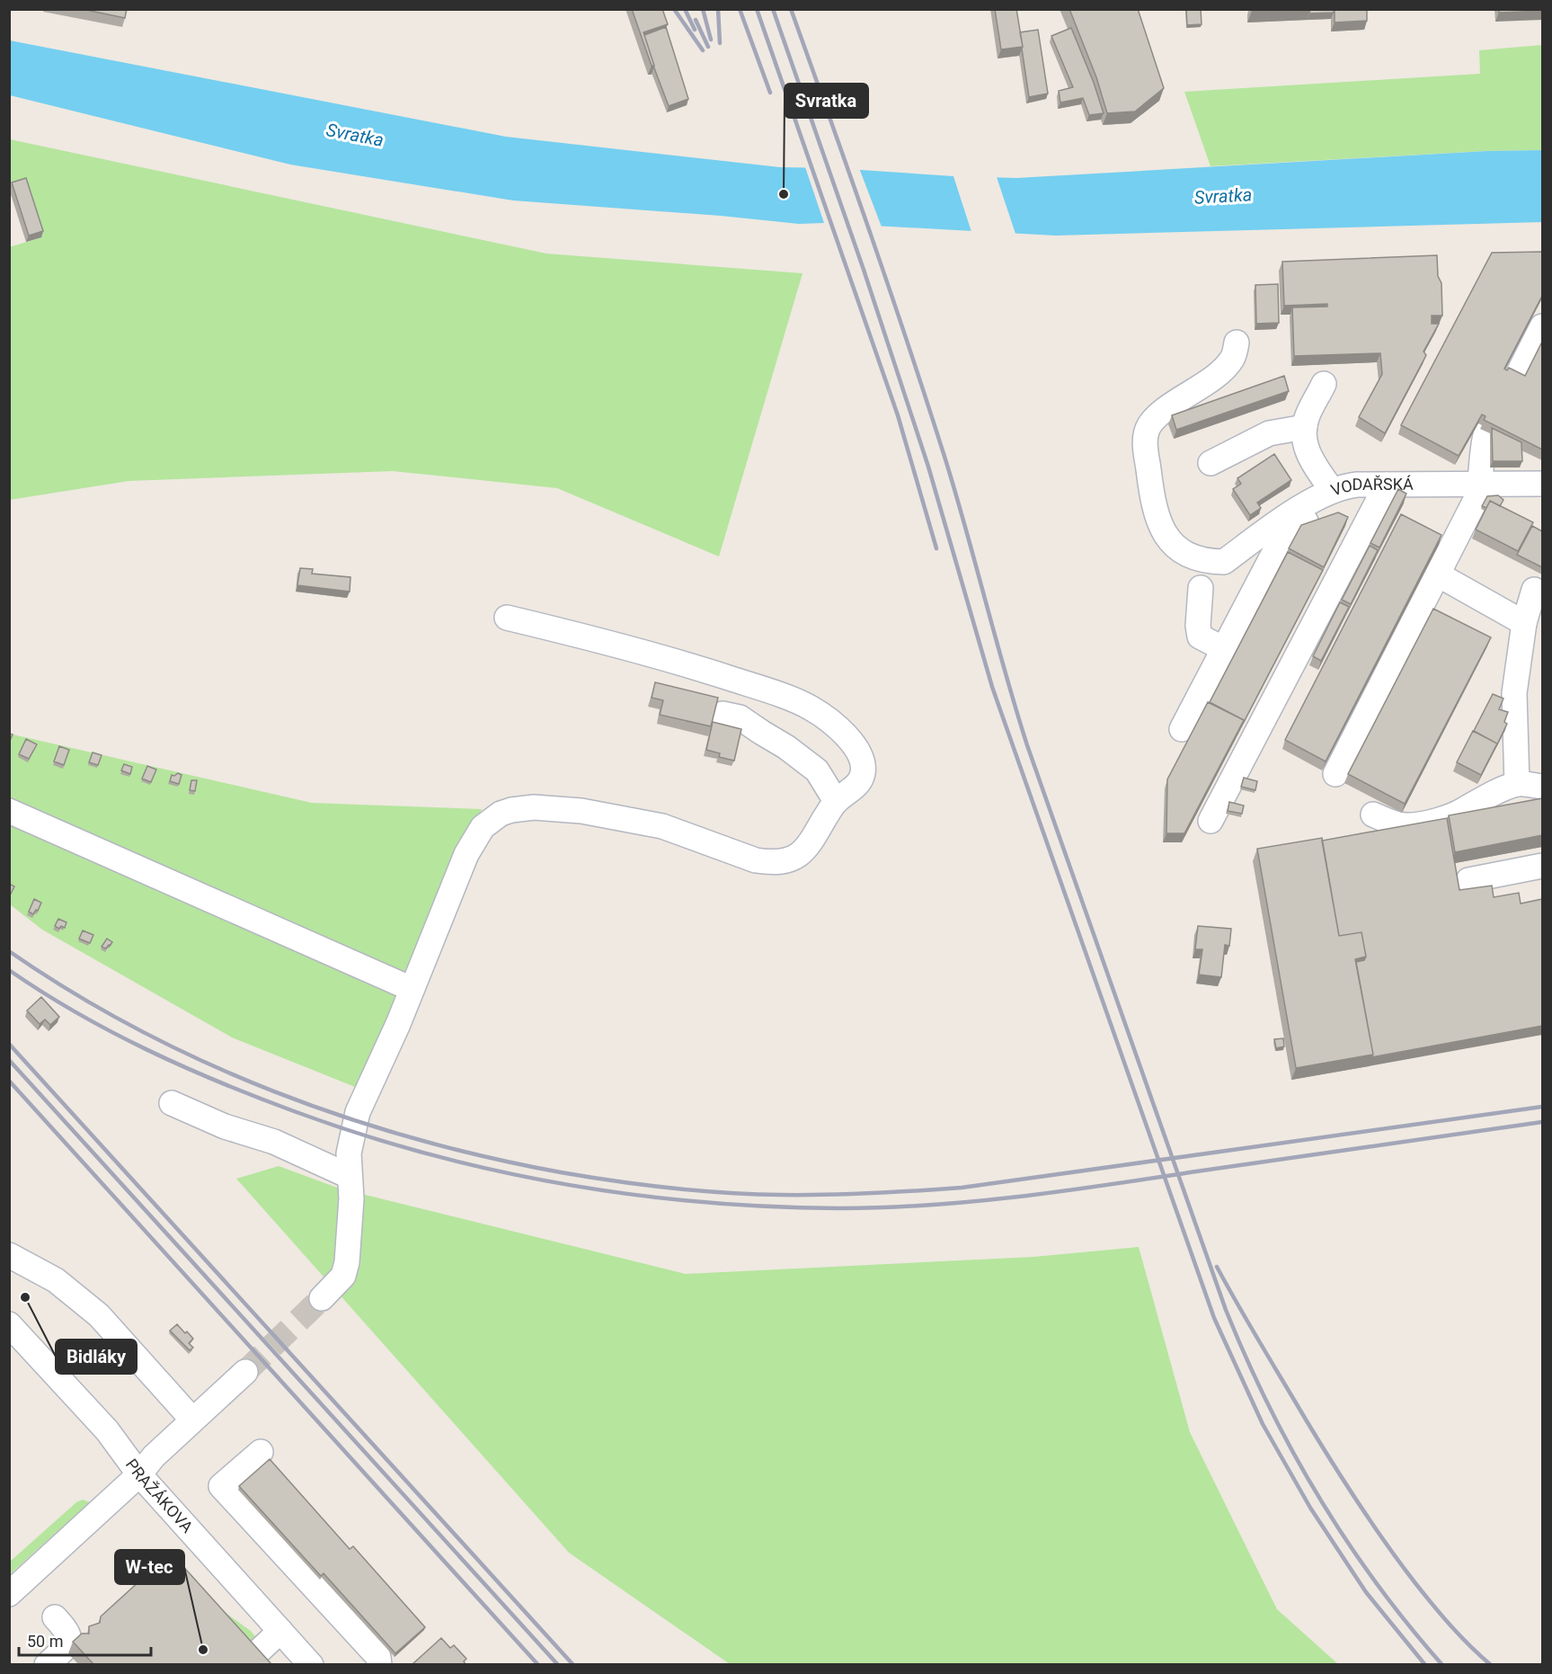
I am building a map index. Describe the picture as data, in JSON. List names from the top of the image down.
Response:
{
  "streets": {
    "street": ["VODAŘSKÁ", "PRAŽÁKOVA"]
  },
  "water": ["Svratka"],
  "places": ["Svratka", "Bidláky", "W-tec"],
  "scale_bar": "50 m"
}
